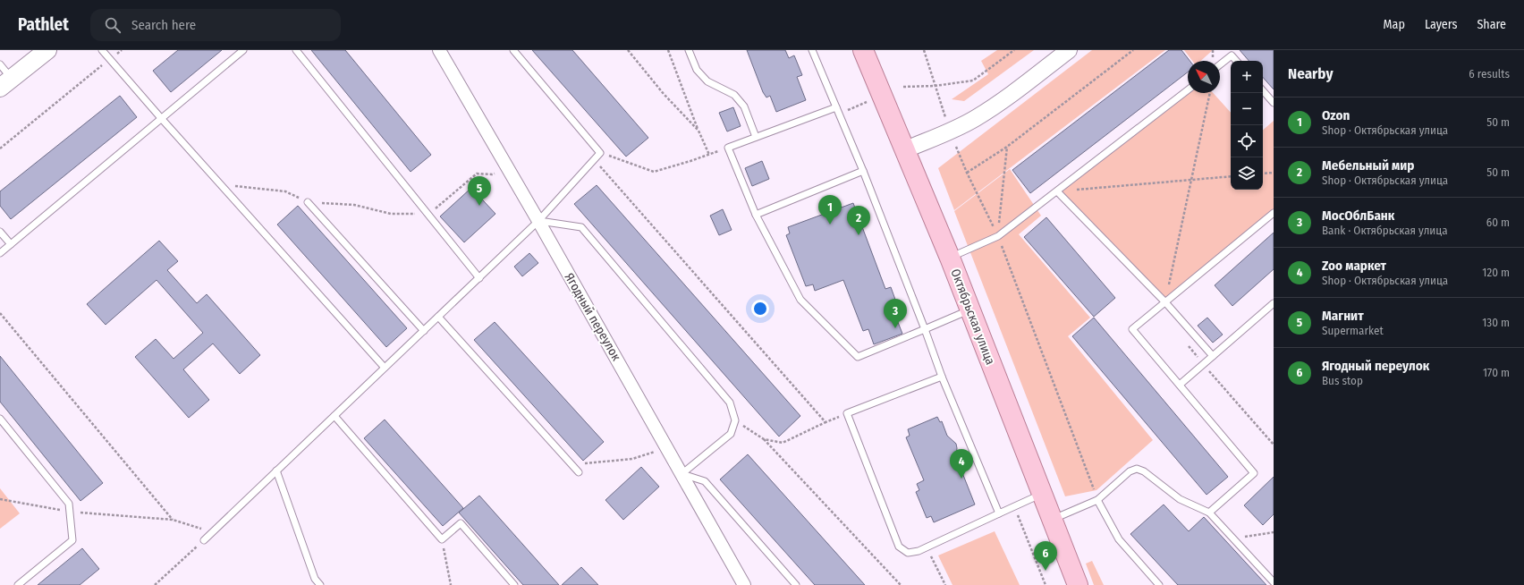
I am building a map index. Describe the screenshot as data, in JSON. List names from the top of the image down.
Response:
{
  "streets": {
    "main road": ["Октябрьская улица"],
    "street": ["Ягодный переулок"]
  },
  "north": "top left",
  "page": {
    "header": "Pathlet",
    "search": "Search here",
    "nav": ["Map", "Layers", "Share"],
    "heading": ["Nearby", "6 results"],
    "map_buttons": ["+", "−"],
    "list": [
      {
        "mark": "1",
        "name": "Ozon",
        "note": "Shop · Октябрьская улица",
        "value": "50 m"
      },
      {
        "mark": "2",
        "name": "Мебельный мир",
        "note": "Shop · Октябрьская улица",
        "value": "50 m"
      },
      {
        "mark": "3",
        "name": "МосОблБанк",
        "note": "Bank · Октябрьская улица",
        "value": "60 m"
      },
      {
        "mark": "4",
        "name": "Zoo маркет",
        "note": "Shop · Октябрьская улица",
        "value": "120 m"
      },
      {
        "mark": "5",
        "name": "Магнит",
        "note": "Supermarket",
        "value": "130 m"
      },
      {
        "mark": "6",
        "name": "Ягодный переулок",
        "note": "Bus stop",
        "value": "170 m"
      }
    ],
    "pins": [
      "5",
      "1",
      "2",
      "3",
      "4",
      "6"
    ]
  }
}
